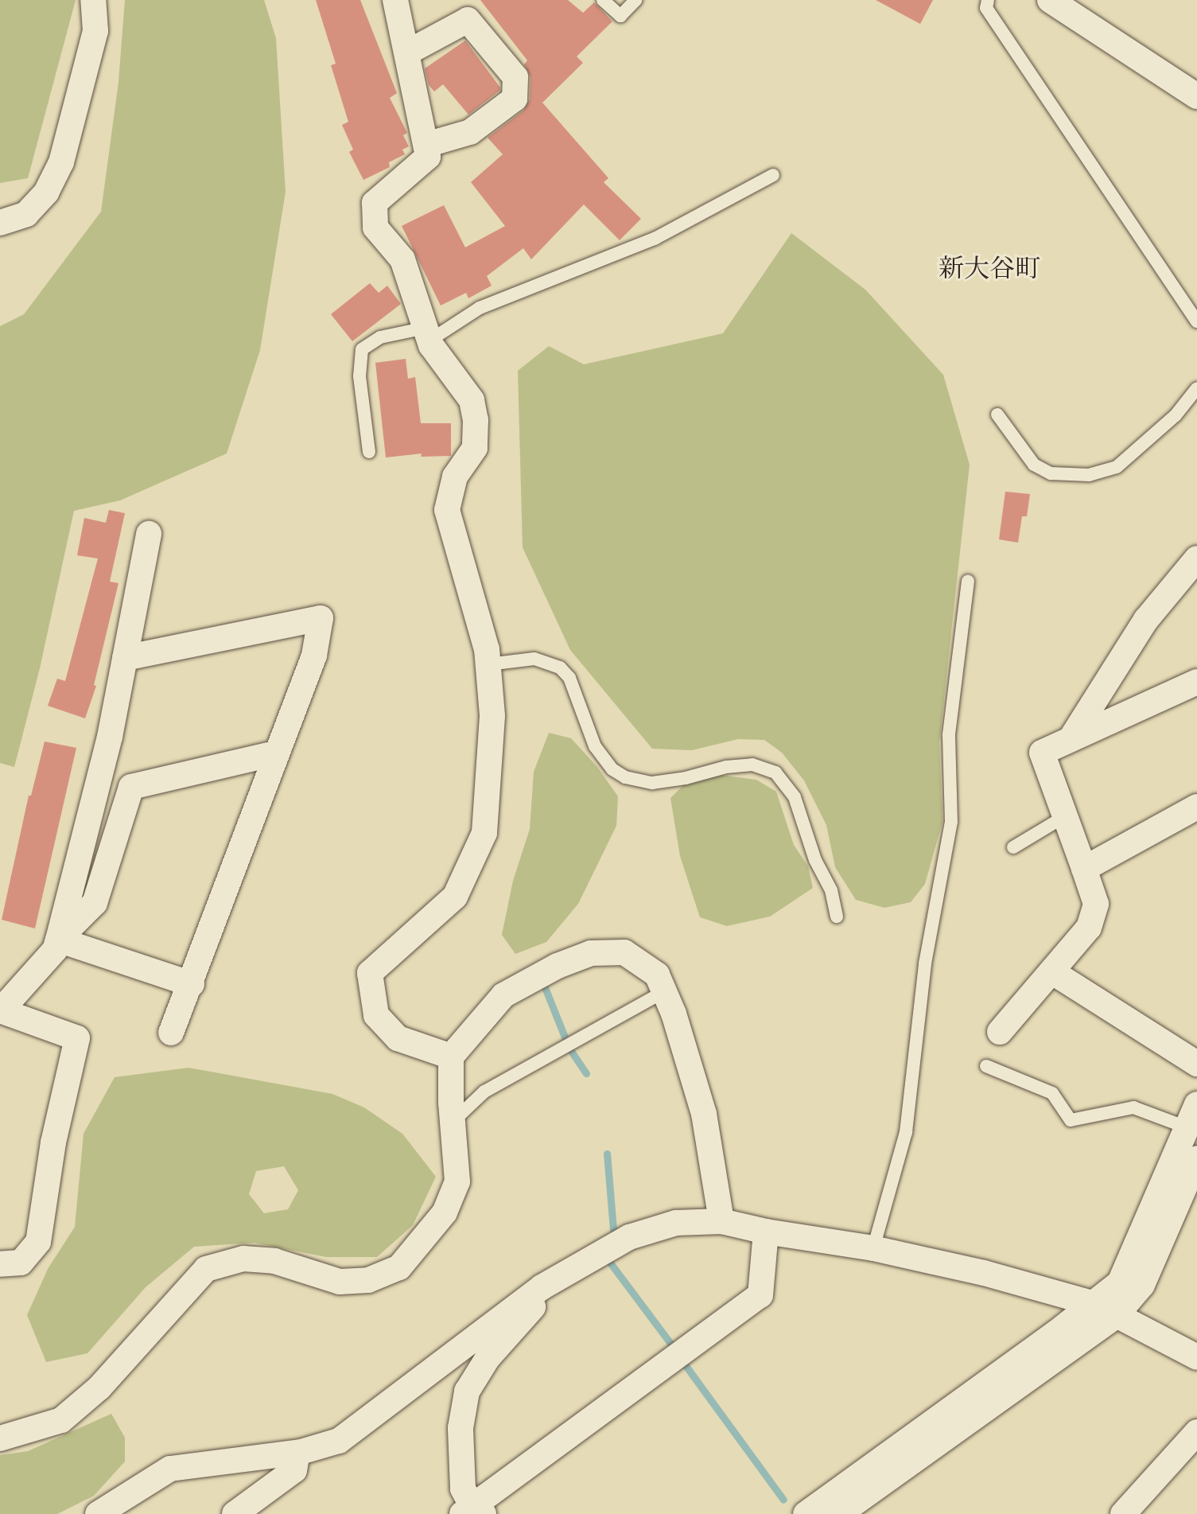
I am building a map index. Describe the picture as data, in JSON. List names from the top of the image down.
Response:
{
  "districts": ["新大谷町"]
}
